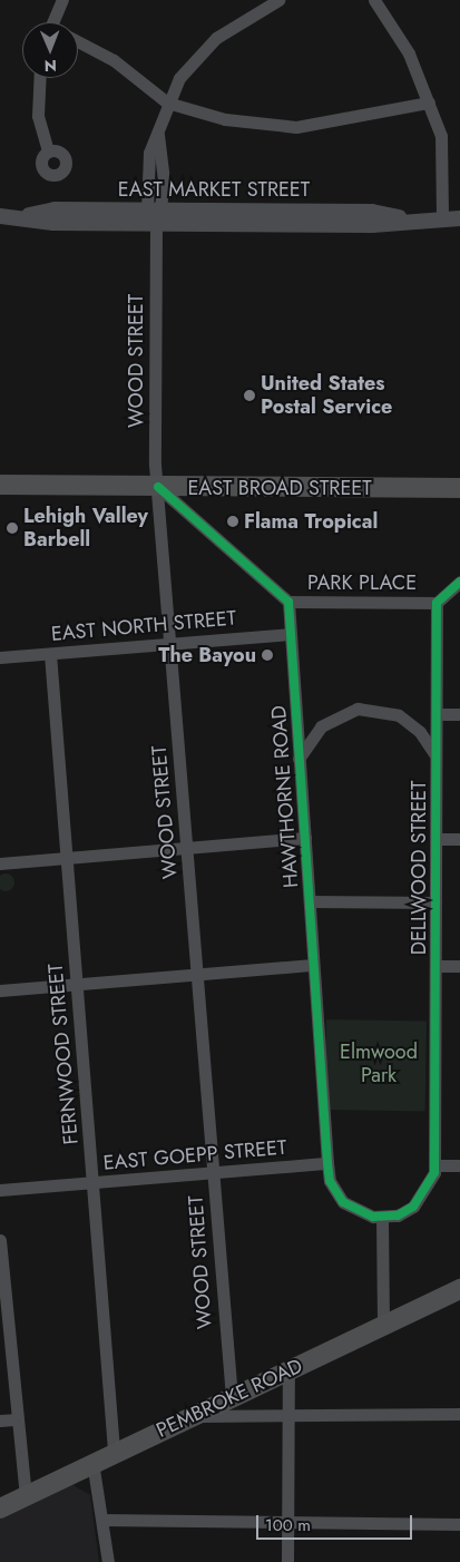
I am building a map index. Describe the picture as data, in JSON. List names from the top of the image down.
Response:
{
  "streets": {
    "main road": ["EAST BROAD STREET", "PEMBROKE ROAD"],
    "street": [
      "EAST MARKET STREET",
      "WOOD STREET",
      "PARK PLACE",
      "EAST NORTH STREET",
      "HAWTHORNE ROAD",
      "DELLWOOD STREET",
      "FERNWOOD STREET",
      "EAST GOEPP STREET"
    ]
  },
  "crossings": [
    ["EAST MARKET STREET", "WOOD STREET"],
    ["WOOD STREET", "EAST BROAD STREET"],
    ["WOOD STREET", "EAST NORTH STREET"],
    ["WOOD STREET", "EAST GOEPP STREET"],
    ["WOOD STREET", "PEMBROKE ROAD"],
    ["PARK PLACE", "HAWTHORNE ROAD"],
    ["PARK PLACE", "DELLWOOD STREET"],
    ["EAST NORTH STREET", "HAWTHORNE ROAD"],
    ["EAST NORTH STREET", "FERNWOOD STREET"],
    ["HAWTHORNE ROAD", "EAST GOEPP STREET"],
    ["FERNWOOD STREET", "EAST GOEPP STREET"],
    ["FERNWOOD STREET", "PEMBROKE ROAD"]
  ],
  "parks": ["Elmwood Park"],
  "places": [
    "United States Postal Service",
    "Flama Tropical",
    "Lehigh Valley Barbell",
    "The Bayou"
  ],
  "scale_bar": "100 m",
  "north": "bottom"
}
